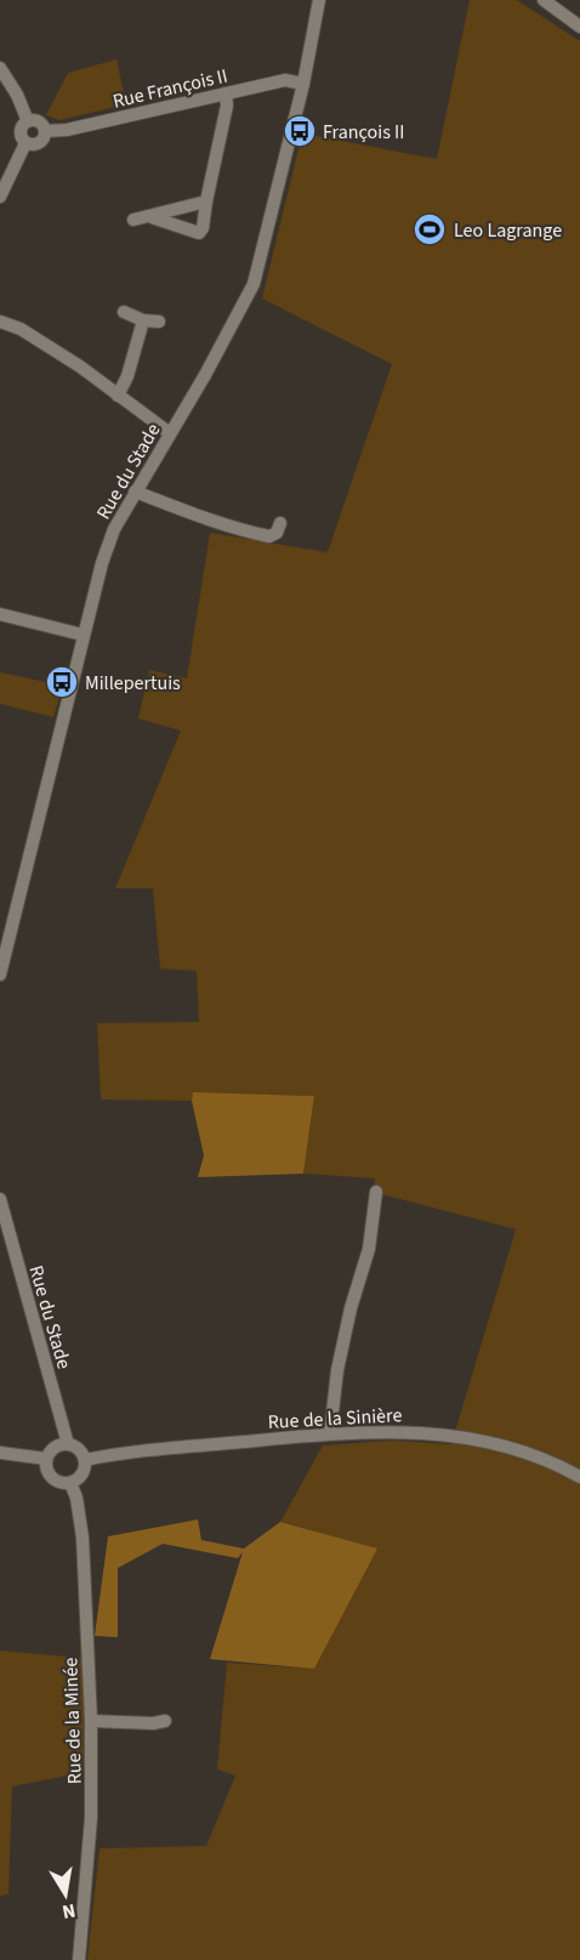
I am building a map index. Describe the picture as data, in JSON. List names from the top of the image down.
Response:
{
  "streets": {
    "street": [
      "Rue François II",
      "Rue du Stade",
      "Rue de la Sinière",
      "Rue de la Minée"
    ]
  },
  "crossings": [
    ["Rue François II", "Rue du Stade"],
    ["Rue du Stade", "Rue de la Sinière"],
    ["Rue du Stade", "Rue de la Minée"],
    ["Rue de la Sinière", "Rue de la Minée"]
  ],
  "places": {
    "bus stop": ["François II", "Millepertuis"],
    "sports": ["Leo Lagrange"]
  },
  "north": "bottom"
}
